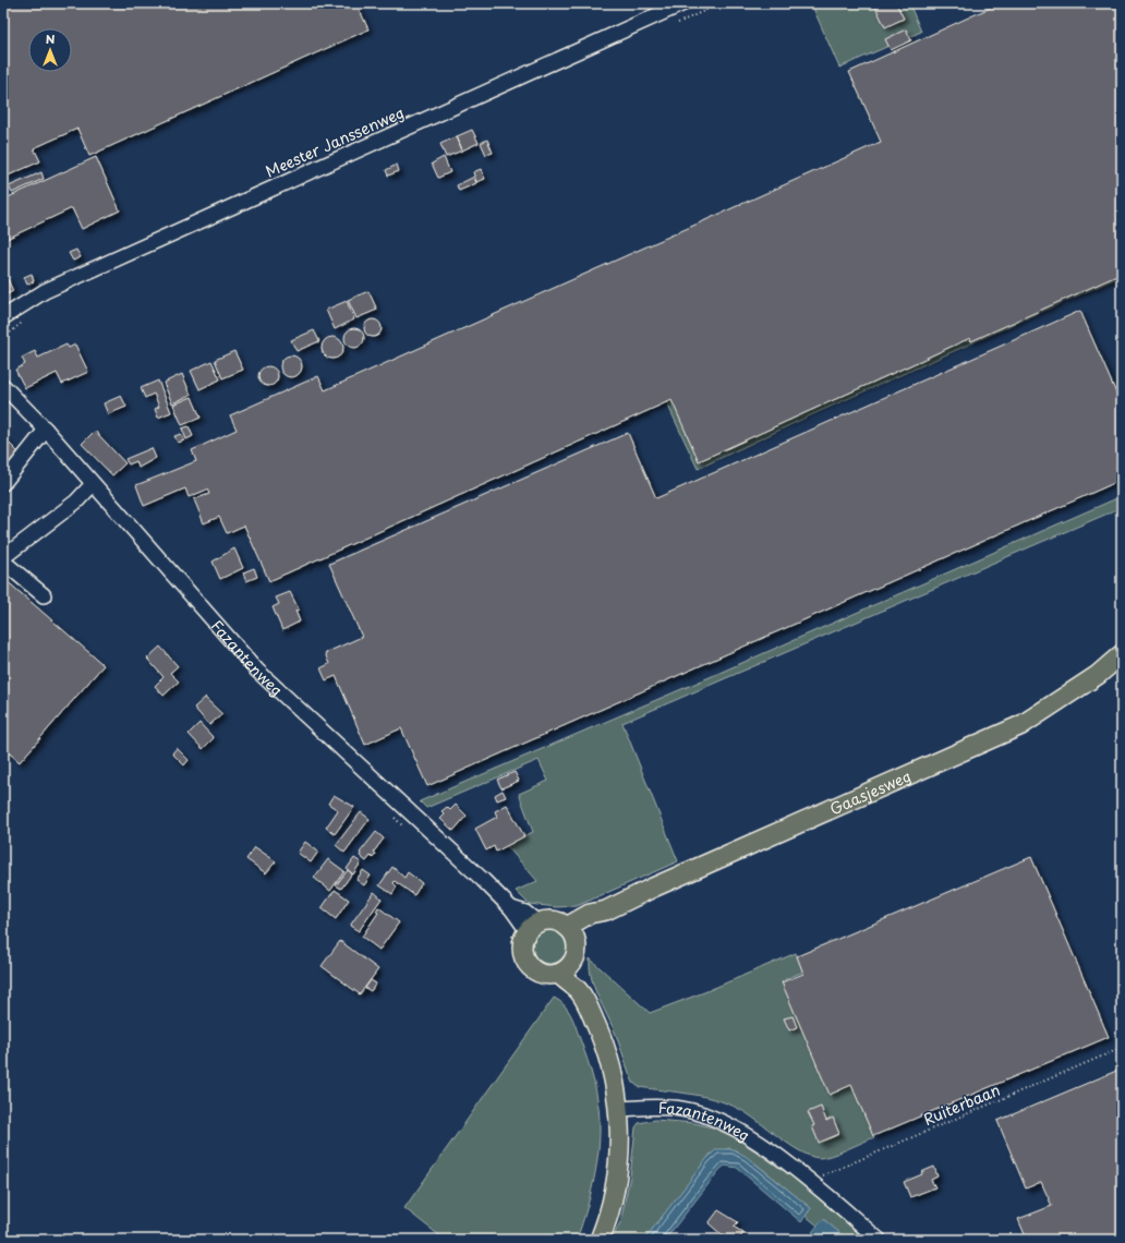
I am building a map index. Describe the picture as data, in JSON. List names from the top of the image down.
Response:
{
  "streets": {
    "main road": ["Gaasjesweg"],
    "street": ["Meester Janssenweg", "Fazantenweg"],
    "path": ["Ruiterbaan"]
  },
  "crossings": [
    ["Fazantenweg", "Gaasjesweg"],
    ["Fazantenweg", "Ruiterbaan"]
  ],
  "north": "top"
}
